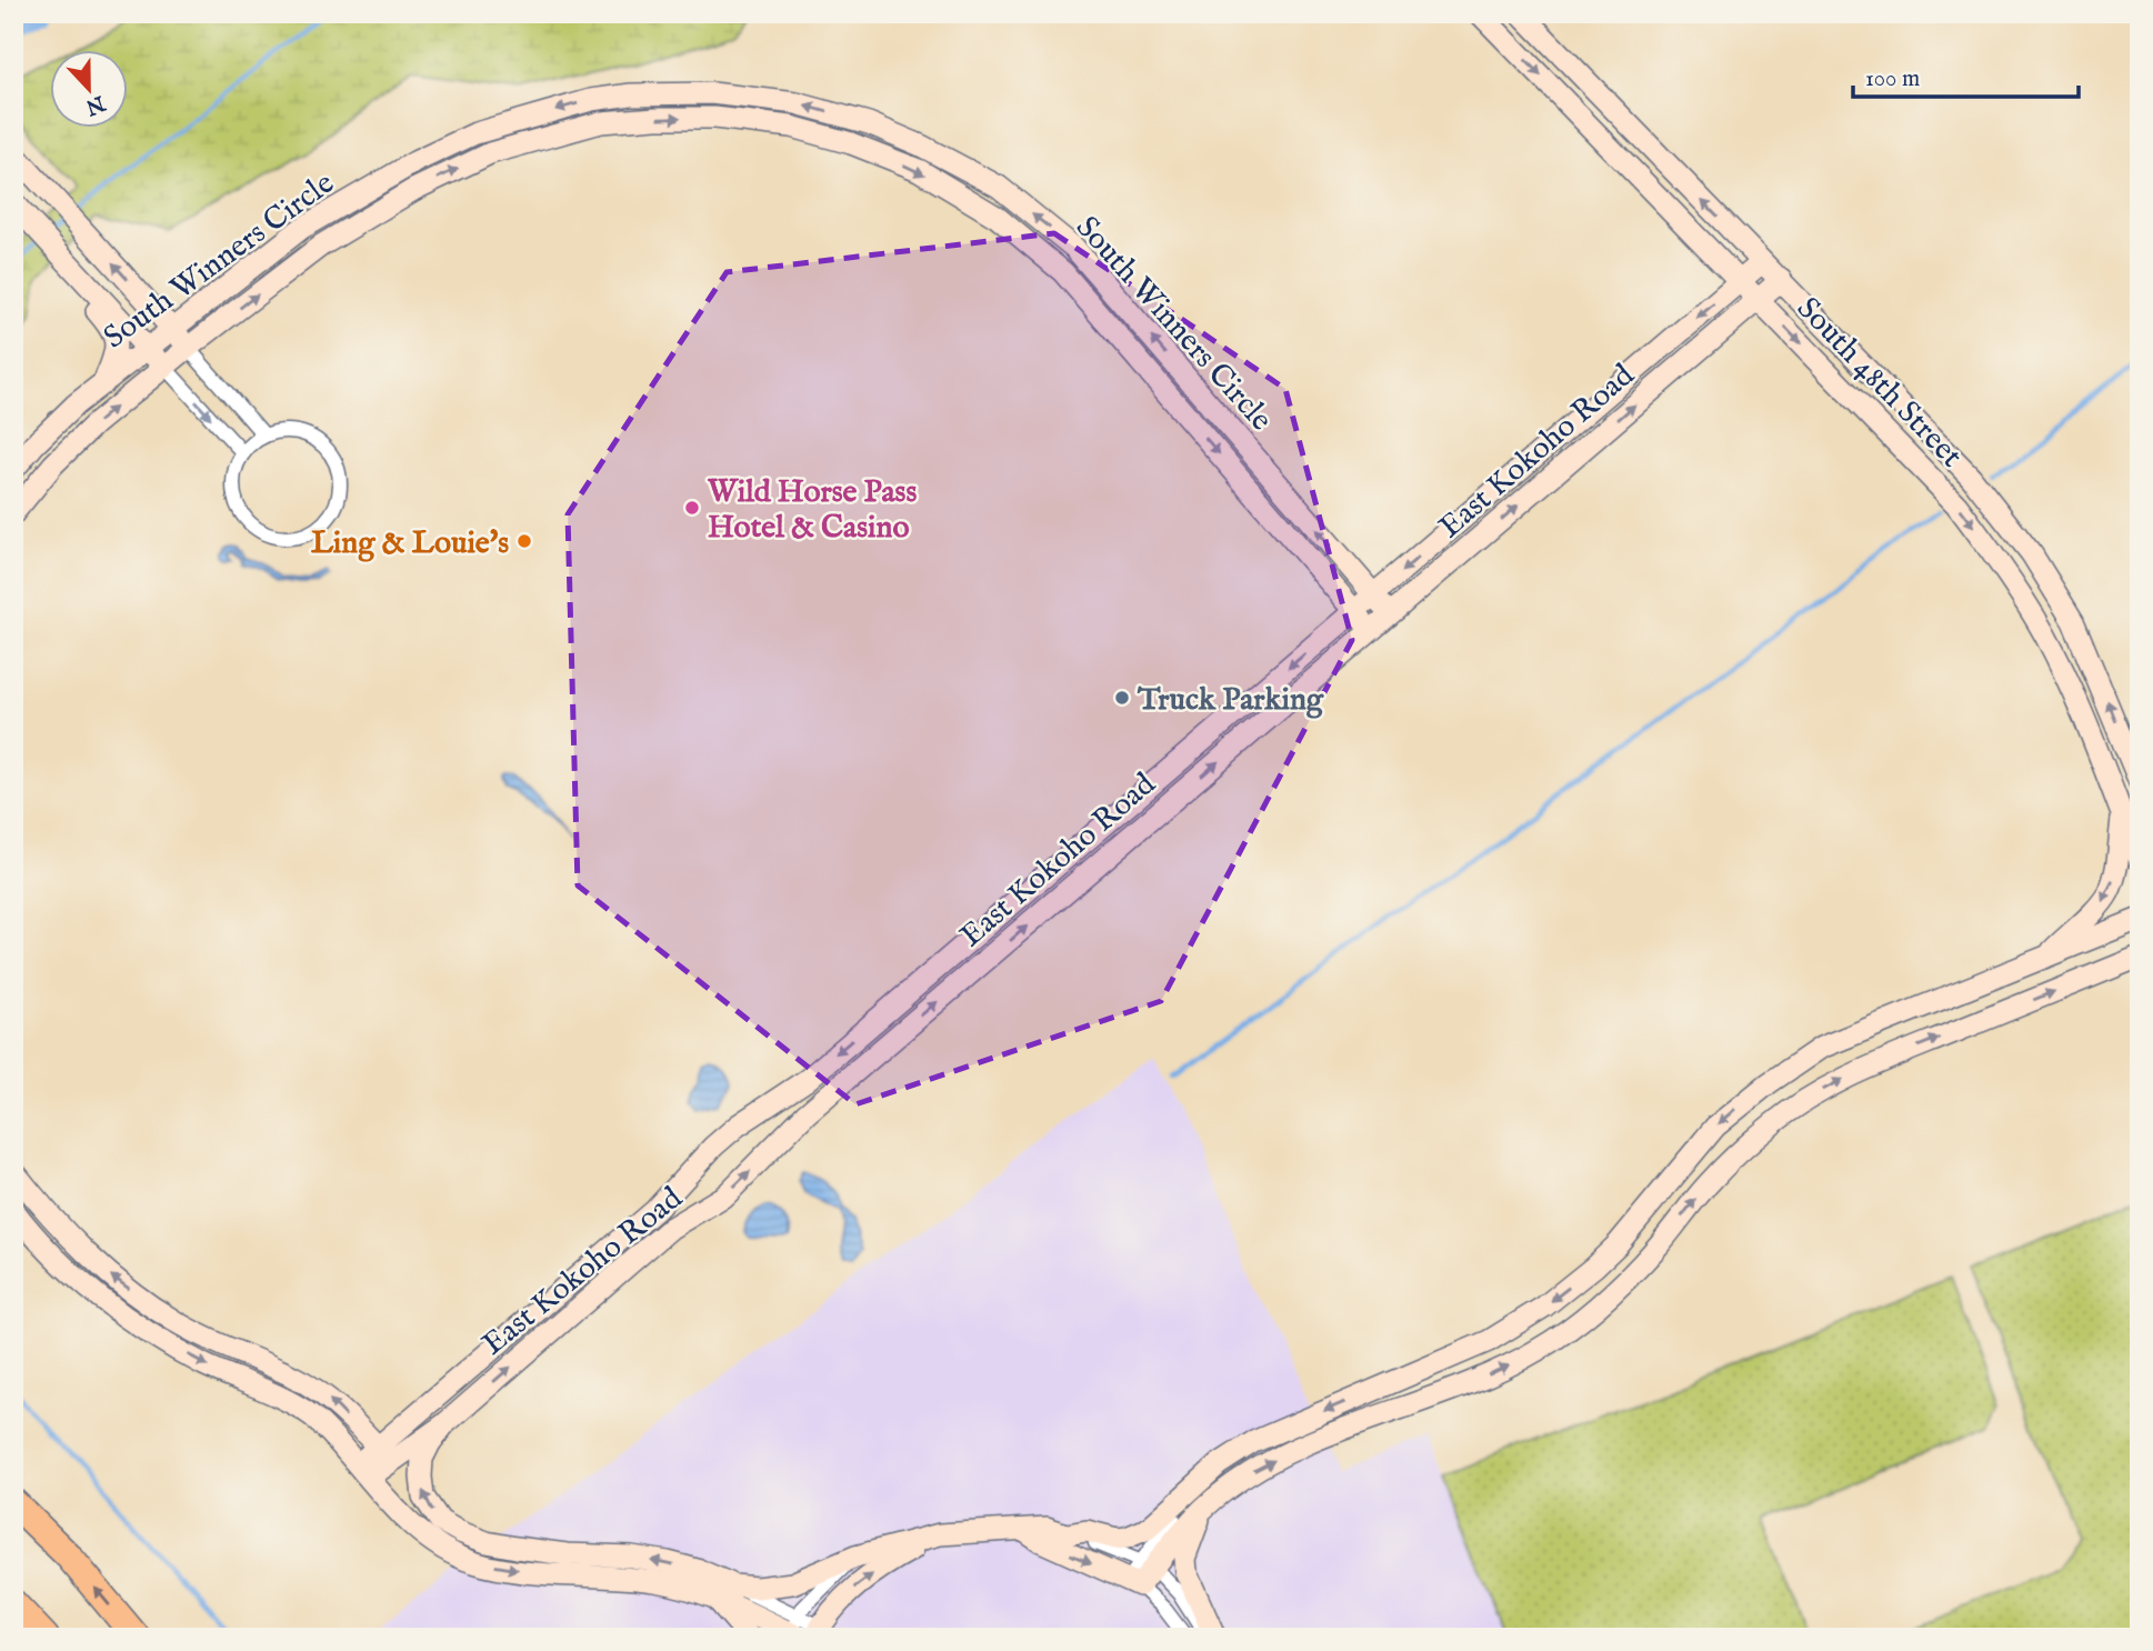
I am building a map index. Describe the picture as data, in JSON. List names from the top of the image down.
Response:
{
  "streets": {
    "street": ["South Winners Circle", "South 48th Street", "East Kokoho Road"]
  },
  "crossings": [
    ["South Winners Circle", "East Kokoho Road"],
    ["South 48th Street", "East Kokoho Road"]
  ],
  "places": ["Wild Horse Pass Hotel & Casino", "Ling & Louie's", "Truck Parking"],
  "scale_bar": "100 m",
  "north": "bottom"
}
